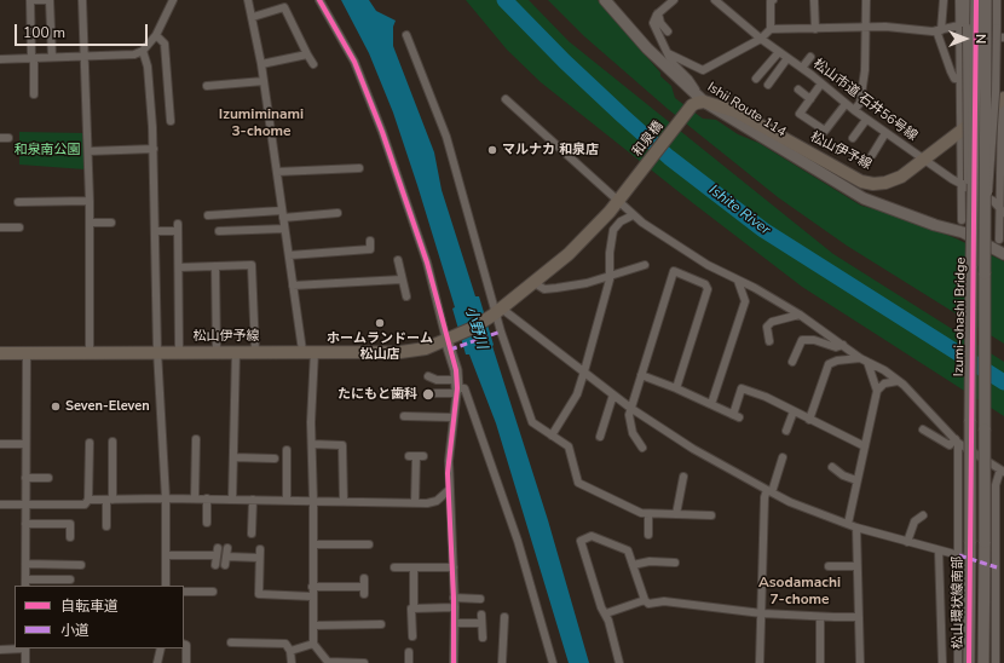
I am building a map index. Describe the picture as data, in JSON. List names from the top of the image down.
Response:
{
  "streets": {
    "main road": ["和泉橋", "松山伊予線"],
    "street": [
      "松山市道 石井56号線",
      "Ishii Route 114",
      "Izumi-ohashi Bridge",
      "松山環状線南部"
    ]
  },
  "crossings": [
    ["松山市道 石井56号線", "松山伊予線"],
    ["Ishii Route 114", "和泉橋"],
    ["Ishii Route 114", "松山伊予線"],
    ["和泉橋", "松山伊予線"],
    ["Izumi-ohashi Bridge", "松山環状線南部"]
  ],
  "districts": ["Izumiminami 3-chome", "Asodamachi 7-chome"],
  "water": ["Ishite River", "小野川"],
  "parks": ["和泉南公園"],
  "places": [
    "マルナカ 和泉店",
    "ホームランドーム 松山店",
    "たにもと歯科",
    "Seven-Eleven"
  ],
  "legend": ["自転車道", "小道"],
  "scale_bar": "100 m",
  "north": "right"
}
